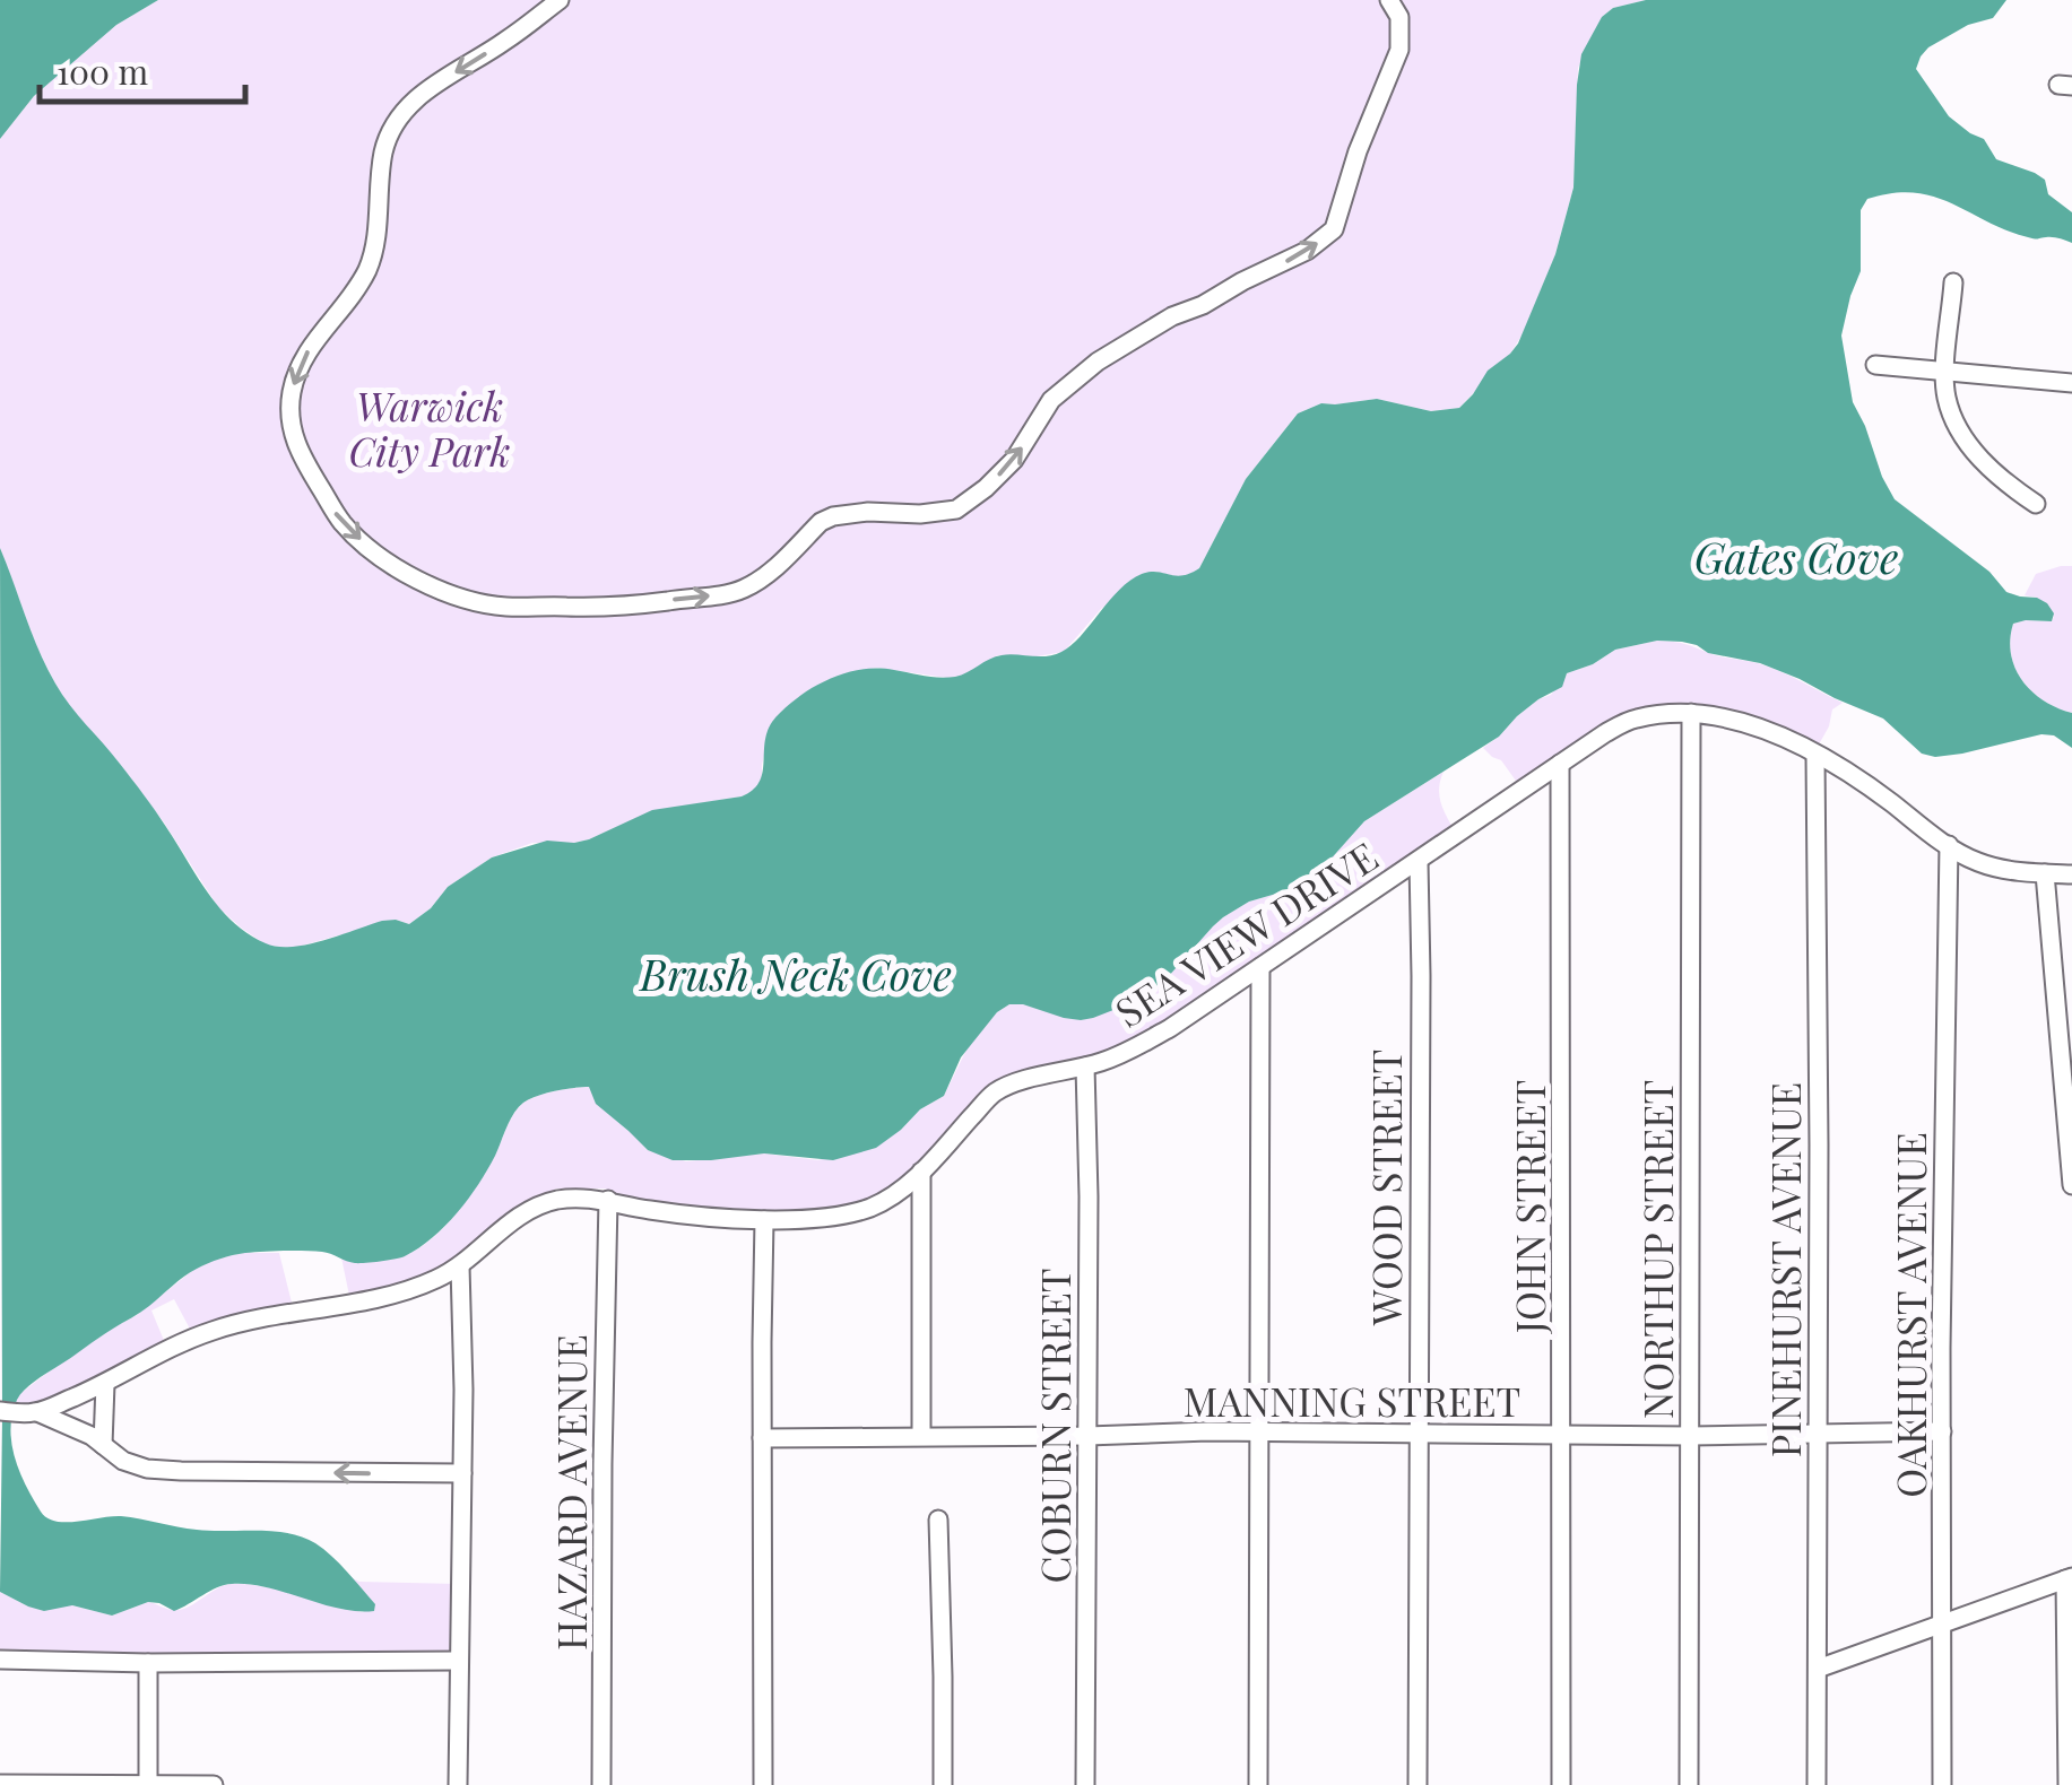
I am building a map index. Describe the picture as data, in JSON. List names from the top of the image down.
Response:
{
  "streets": {
    "street": [
      "SEA VIEW DRIVE",
      "WOOD STREET",
      "JOHN STREET",
      "NORTHUP STREET",
      "PINEHURST AVENUE",
      "OAKHURST AVENUE",
      "MANNING STREET",
      "COBURN STREET",
      "HAZARD AVENUE"
    ]
  },
  "crossings": [
    ["SEA VIEW DRIVE", "WOOD STREET"],
    ["SEA VIEW DRIVE", "JOHN STREET"],
    ["SEA VIEW DRIVE", "NORTHUP STREET"],
    ["SEA VIEW DRIVE", "PINEHURST AVENUE"],
    ["SEA VIEW DRIVE", "OAKHURST AVENUE"],
    ["SEA VIEW DRIVE", "COBURN STREET"],
    ["SEA VIEW DRIVE", "HAZARD AVENUE"],
    ["WOOD STREET", "MANNING STREET"],
    ["JOHN STREET", "MANNING STREET"],
    ["NORTHUP STREET", "MANNING STREET"],
    ["PINEHURST AVENUE", "MANNING STREET"],
    ["OAKHURST AVENUE", "MANNING STREET"],
    ["MANNING STREET", "COBURN STREET"]
  ],
  "water": ["Gates Cove", "Brush Neck Cove"],
  "parks": ["Warwick City Park"],
  "scale_bar": "100 m"
}
